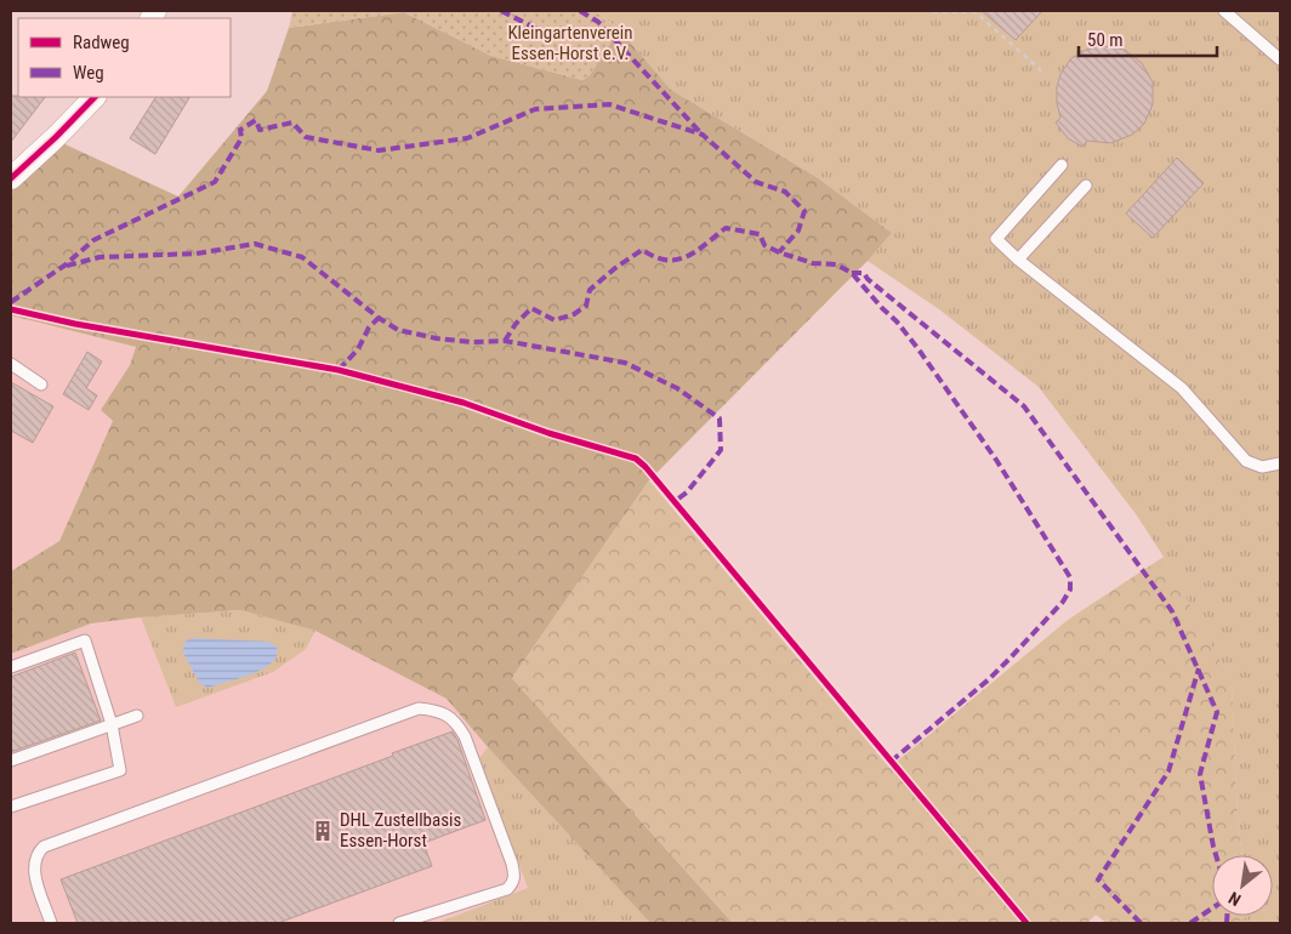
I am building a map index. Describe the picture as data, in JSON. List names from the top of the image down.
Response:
{
  "parks": ["Kleingartenverein Essen-Horst e.V."],
  "places": {
    "building": ["DHL Zustellbasis Essen-Horst"]
  },
  "legend": ["Radweg", "Weg"],
  "scale_bar": "50 m",
  "north": "bottom left"
}
